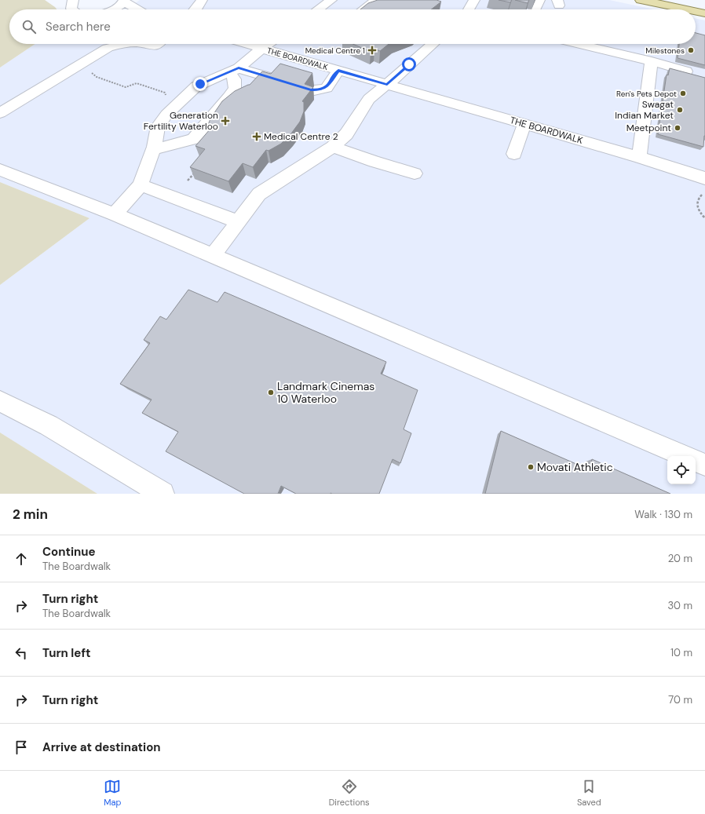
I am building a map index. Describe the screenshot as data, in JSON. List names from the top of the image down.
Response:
{
  "streets": {
    "street": ["THE BOARDWALK"]
  },
  "places": {
    "health": ["Medical Centre 1", "Generation Fertility Waterloo", "Medical Centre 2"],
    "other": [
      "Milestones",
      "Ren's Pets Depot",
      "Swagat Indian Market",
      "Meetpoint",
      "Landmark Cinemas 10 Waterloo",
      "Movati Athletic"
    ]
  },
  "page": {
    "search": "Search here",
    "heading": ["2 min", "Walk · 130 m"],
    "list": [
      ["Continue", "The Boardwalk", "20 m"],
      ["Turn right", "The Boardwalk", "30 m"],
      ["Turn left", "10 m"],
      ["Turn right", "70 m"],
      "Arrive at destination"
    ],
    "nav": ["Map", "Directions", "Saved"]
  }
}
